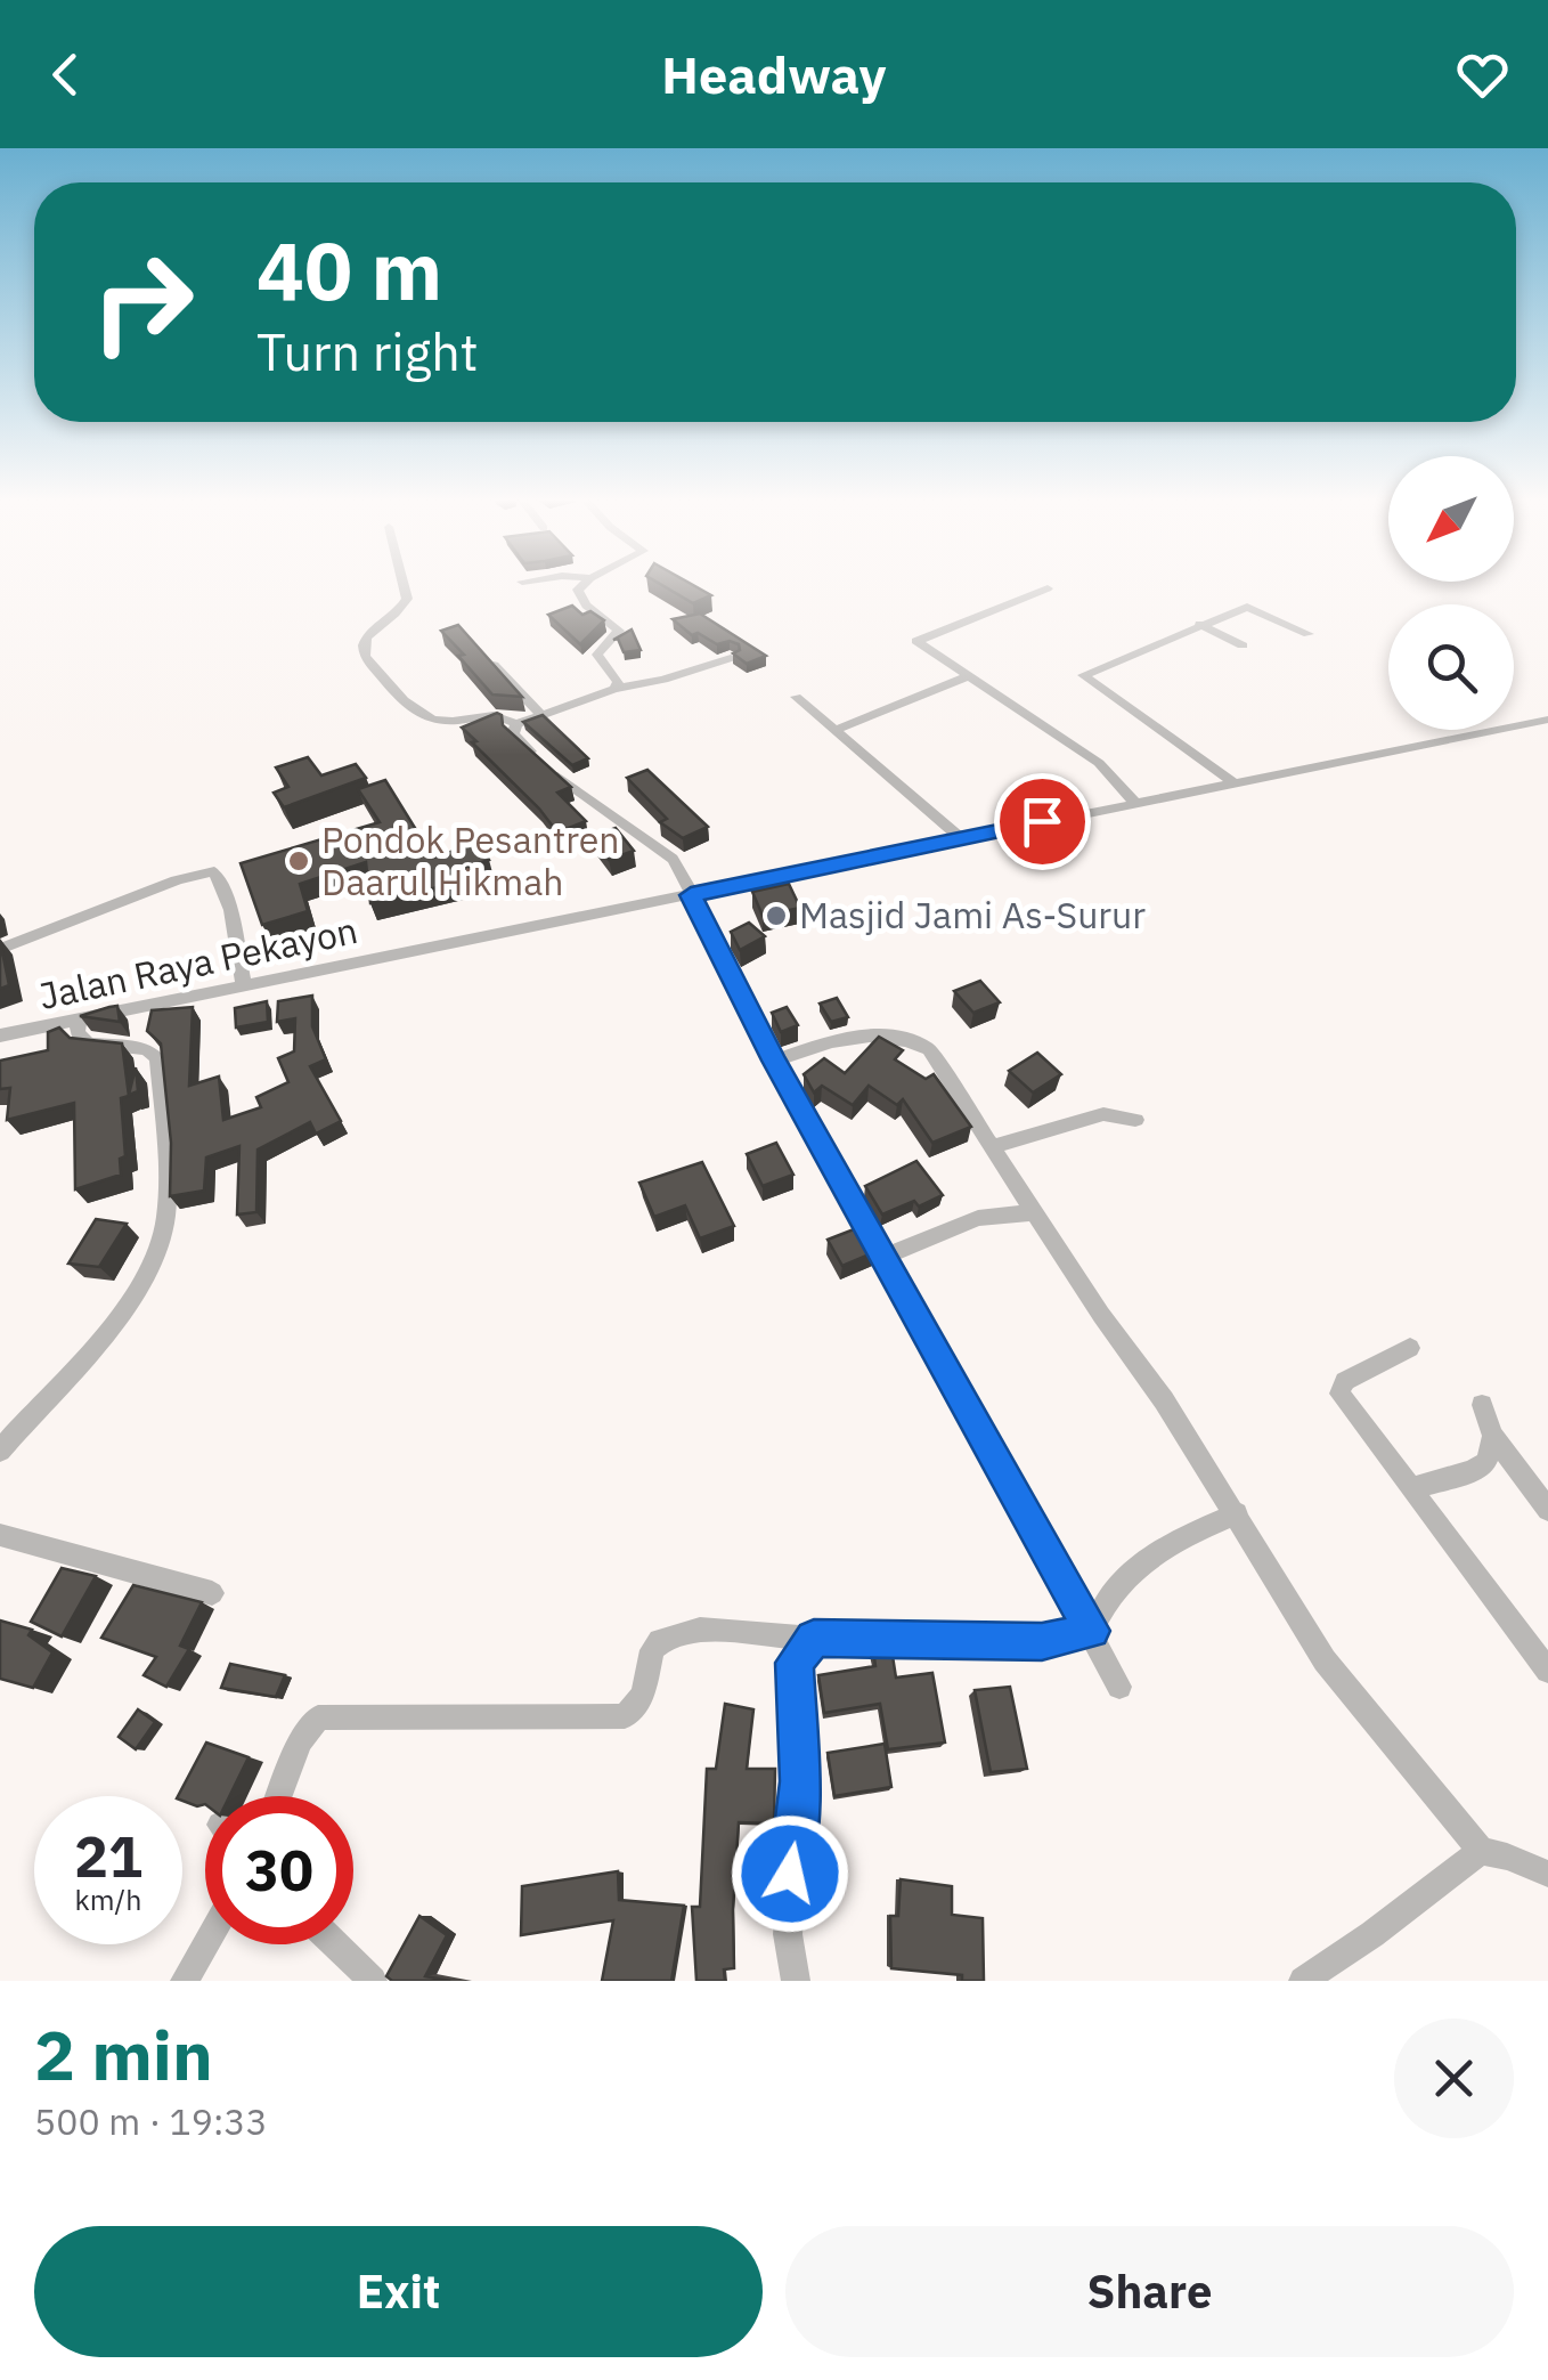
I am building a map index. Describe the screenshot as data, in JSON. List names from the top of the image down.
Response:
{
  "streets": {
    "street": ["Jalan Raya Pekayon"]
  },
  "places": ["Pondok Pesantren Daarul Hikmah", "Masjid Jami As-Surur"],
  "north": "bottom left",
  "page": {
    "header": "Headway",
    "turn": ["40 m", "Turn right"],
    "speed": "21 km/h",
    "limit": "30",
    "heading": ["2 min", "500 m · 19:33"],
    "buttons": ["Exit", "Share"]
  }
}
